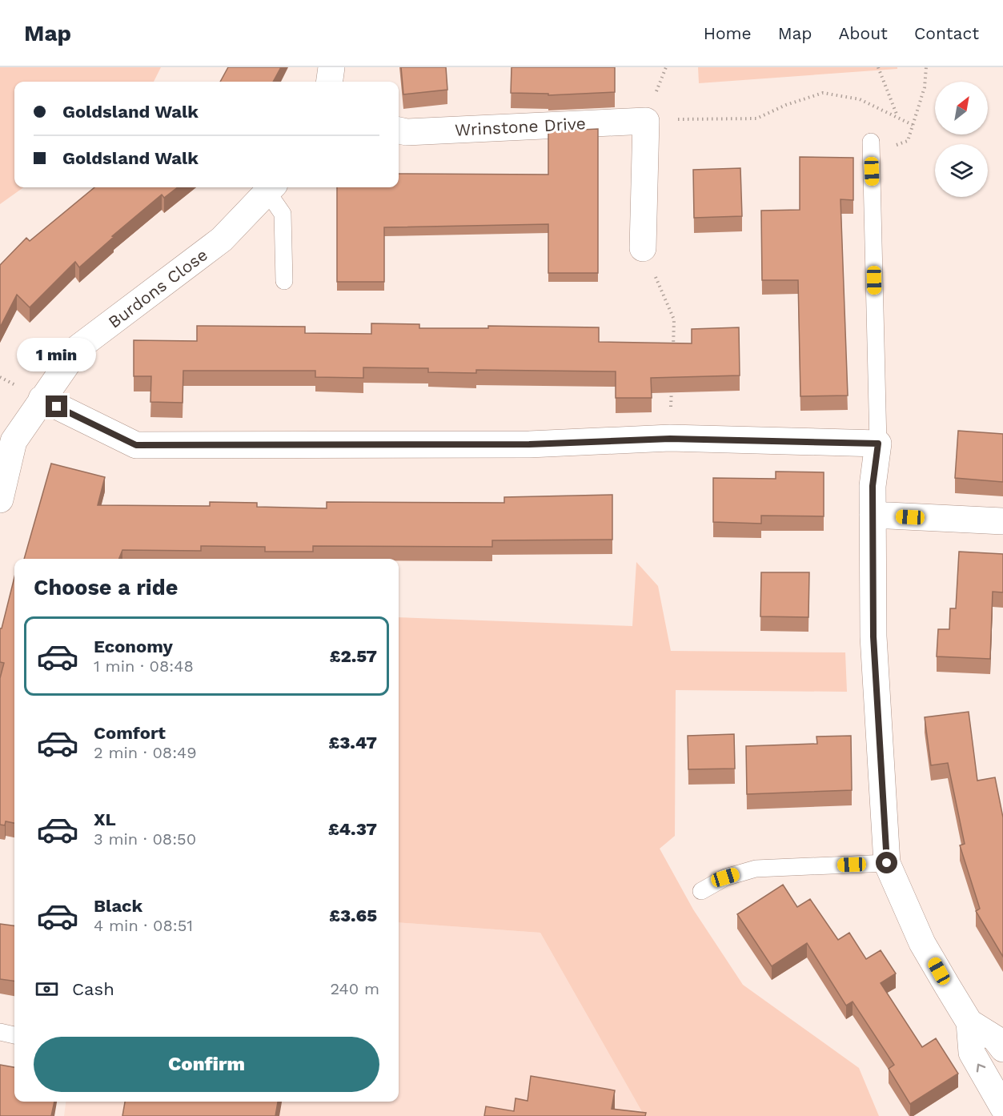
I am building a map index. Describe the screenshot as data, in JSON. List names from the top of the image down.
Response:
{
  "streets": {
    "street": ["Wrinstone Drive", "Burdons Close"]
  },
  "north": "top right",
  "page": {
    "header": "Map",
    "nav": [
      "Home",
      "Map",
      "About",
      "Contact"
    ],
    "banner": ["Goldsland Walk", "Goldsland Walk"],
    "bubble": "1 min",
    "heading": "Choose a ride",
    "list": [
      {
        "name": "Economy",
        "note": "1 min · 08:48",
        "value": "£2.57"
      },
      {
        "name": "Comfort",
        "note": "2 min · 08:49",
        "value": "£3.47"
      },
      {
        "name": "XL",
        "note": "3 min · 08:50",
        "value": "£4.37"
      },
      {
        "name": "Black",
        "note": "4 min · 08:51",
        "value": "£3.65"
      }
    ],
    "pay": ["Cash", "240 m"],
    "buttons": "Confirm"
  }
}
